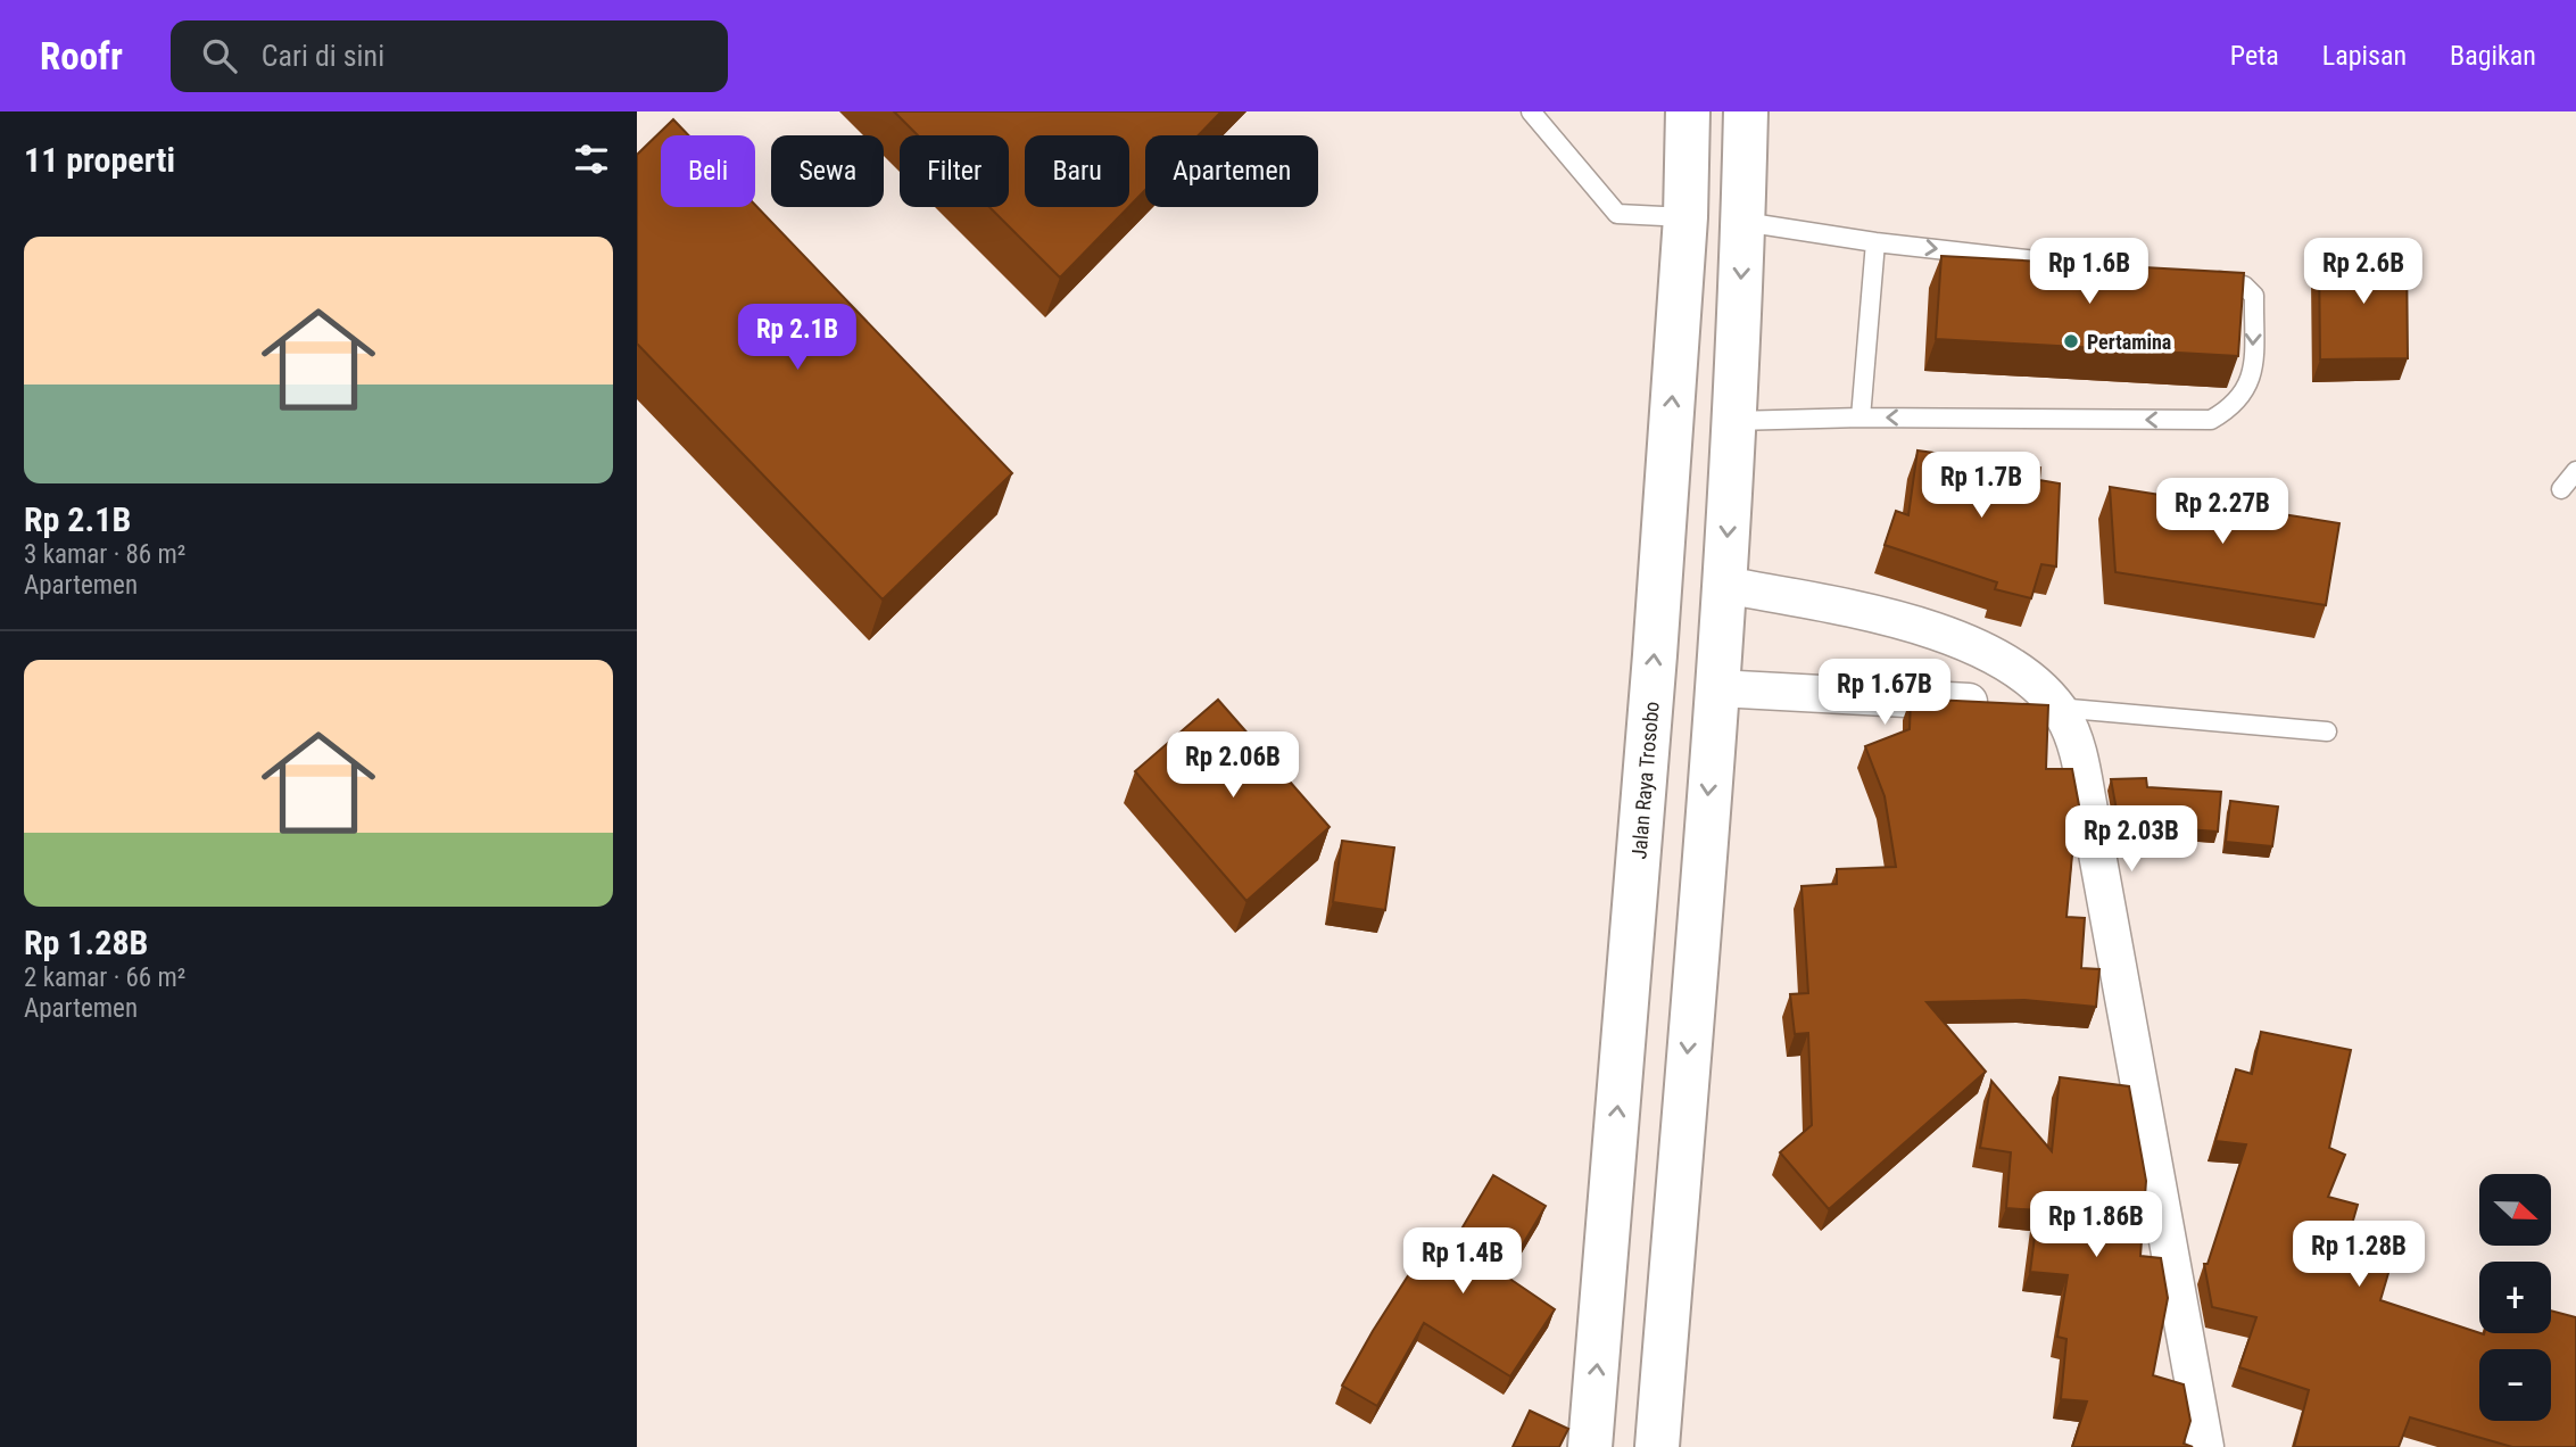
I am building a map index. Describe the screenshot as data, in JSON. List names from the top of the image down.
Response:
{
  "streets": {
    "highway": ["Jalan Raya Trosobo"]
  },
  "places": ["Pertamina"],
  "north": "right",
  "page": {
    "header": "Roofr",
    "search": "Cari di sini",
    "nav": ["Peta", "Lapisan", "Bagikan"],
    "heading": "11 properti",
    "chip": [
      "Beli",
      "Sewa",
      "Filter",
      "Baru",
      "Apartemen"
    ],
    "list": [
      {
        "name": "Rp 2.1B",
        "note": "3 kamar · 86 m² · Apartemen"
      },
      {
        "name": "Rp 1.28B",
        "note": "2 kamar · 66 m² · Apartemen"
      }
    ],
    "price": [
      "Rp 1.6B",
      "Rp 2.6B",
      "Rp 2.1B",
      "Rp 1.7B",
      "Rp 2.27B",
      "Rp 1.67B",
      "Rp 2.06B",
      "Rp 2.03B",
      "Rp 1.86B",
      "Rp 1.28B",
      "Rp 1.4B"
    ],
    "map_buttons": ["+", "−"]
  }
}
